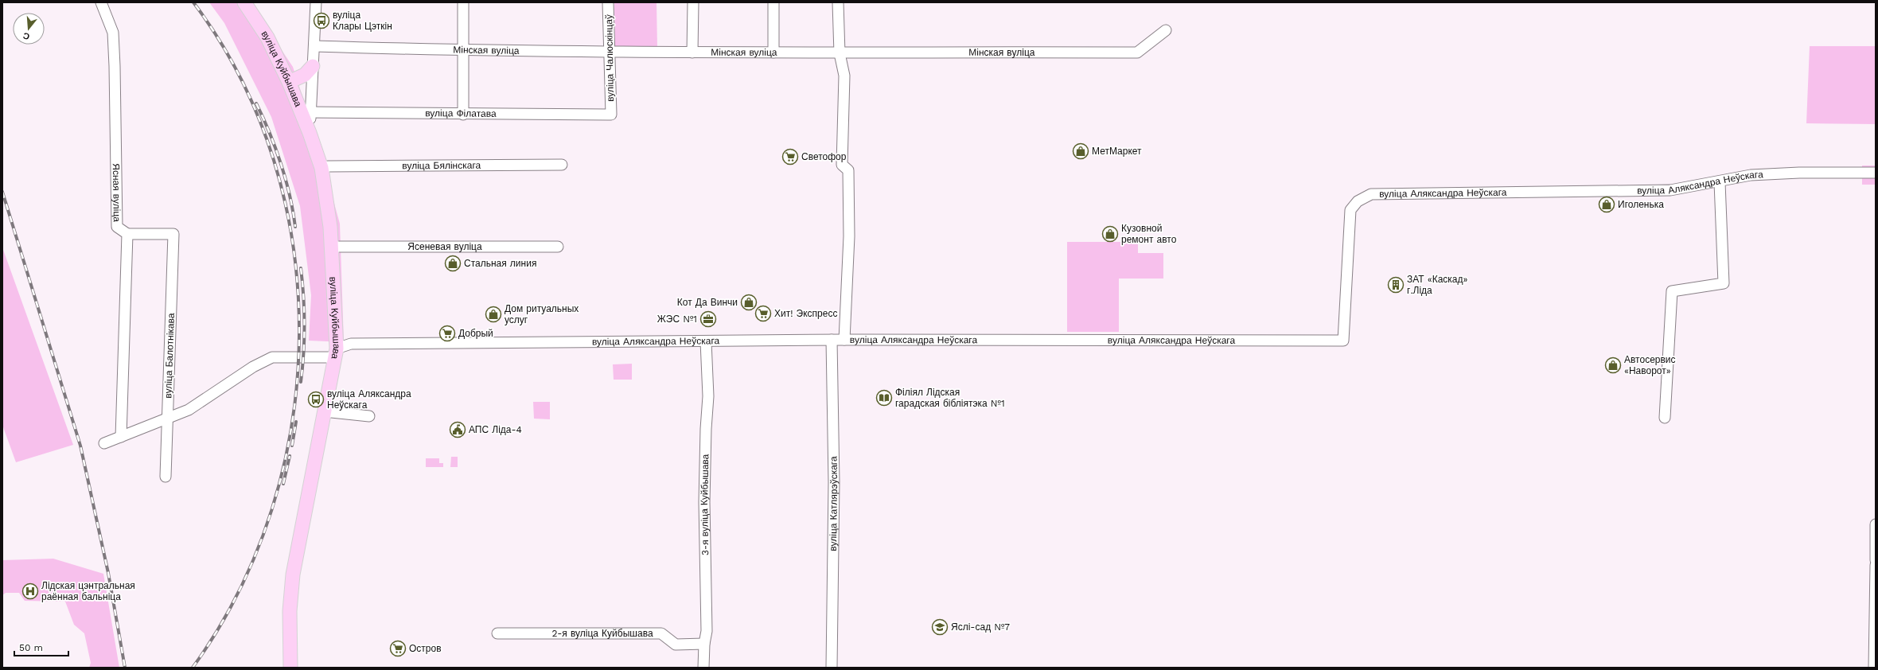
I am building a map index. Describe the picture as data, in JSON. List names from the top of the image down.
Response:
{
  "streets": {
    "main road": ["вуліца Куйбышава"],
    "street": [
      "Мінская вуліца",
      "вуліца Чалюскінцаў",
      "вуліца Філатава",
      "вуліца Бялінскага",
      "вуліца Аляксандра Неўскага",
      "Ясная вуліца",
      "Ясеневая вуліца",
      "вуліца Балотнікава",
      "вуліца Катлярэўскага",
      "3-я вуліца Куйбышава",
      "2-я вуліца Куйбышава"
    ]
  },
  "crossings": [
    ["Мінская вуліца", "вуліца Чалюскінцаў"],
    ["вуліца Чалюскінцаў", "вуліца Філатава"],
    ["вуліца Куйбышава", "вуліца Бялінскага"],
    ["вуліца Куйбышава", "вуліца Аляксандра Неўскага"],
    ["вуліца Куйбышава", "Ясеневая вуліца"],
    ["вуліца Аляксандра Неўскага", "Ясная вуліца"],
    ["вуліца Аляксандра Неўскага", "вуліца Балотнікава"],
    ["вуліца Аляксандра Неўскага", "вуліца Катлярэўскага"],
    ["вуліца Аляксандра Неўскага", "3-я вуліца Куйбышава"],
    ["Ясная вуліца", "вуліца Балотнікава"],
    ["3-я вуліца Куйбышава", "2-я вуліца Куйбышава"]
  ],
  "places": {
    "bus stop": ["вуліца Клары Цэткін", "вуліца Аляксандра Неўскага"],
    "shop": [
      "МетМаркет",
      "Иголенька",
      "Кузовной ремонт авто",
      "Стальная линия",
      "Кот Да Винчи",
      "Дом ритуальных услуг",
      "Автосервис «Наворот»"
    ],
    "supermarket": [
      "Светофор",
      "Хит! Экспресс",
      "Добрый",
      "Остров"
    ],
    "building": ["ЗАТ «Каскад» г.Ліда"],
    "office": ["ЖЭС №1"],
    "library": ["Філіял Лідская гарадская бібліятэка №1"],
    "public building": ["АПС Ліда-4"],
    "hospital": ["Лідская цэнтральная раённая бальніца"],
    "school or university": ["Яслі-сад №7"]
  },
  "scale_bar": "50 m",
  "north": "bottom"
}
